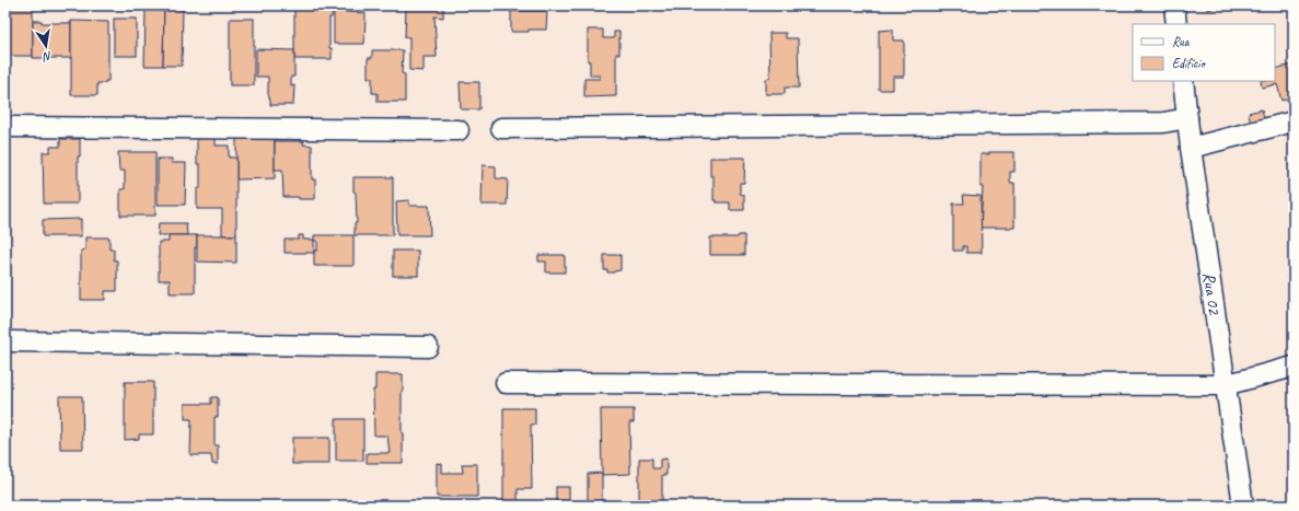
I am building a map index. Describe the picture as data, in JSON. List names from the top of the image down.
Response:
{
  "streets": {
    "street": ["Rua 02"]
  },
  "legend": ["Rua", "Edifício"],
  "north": "bottom"
}
